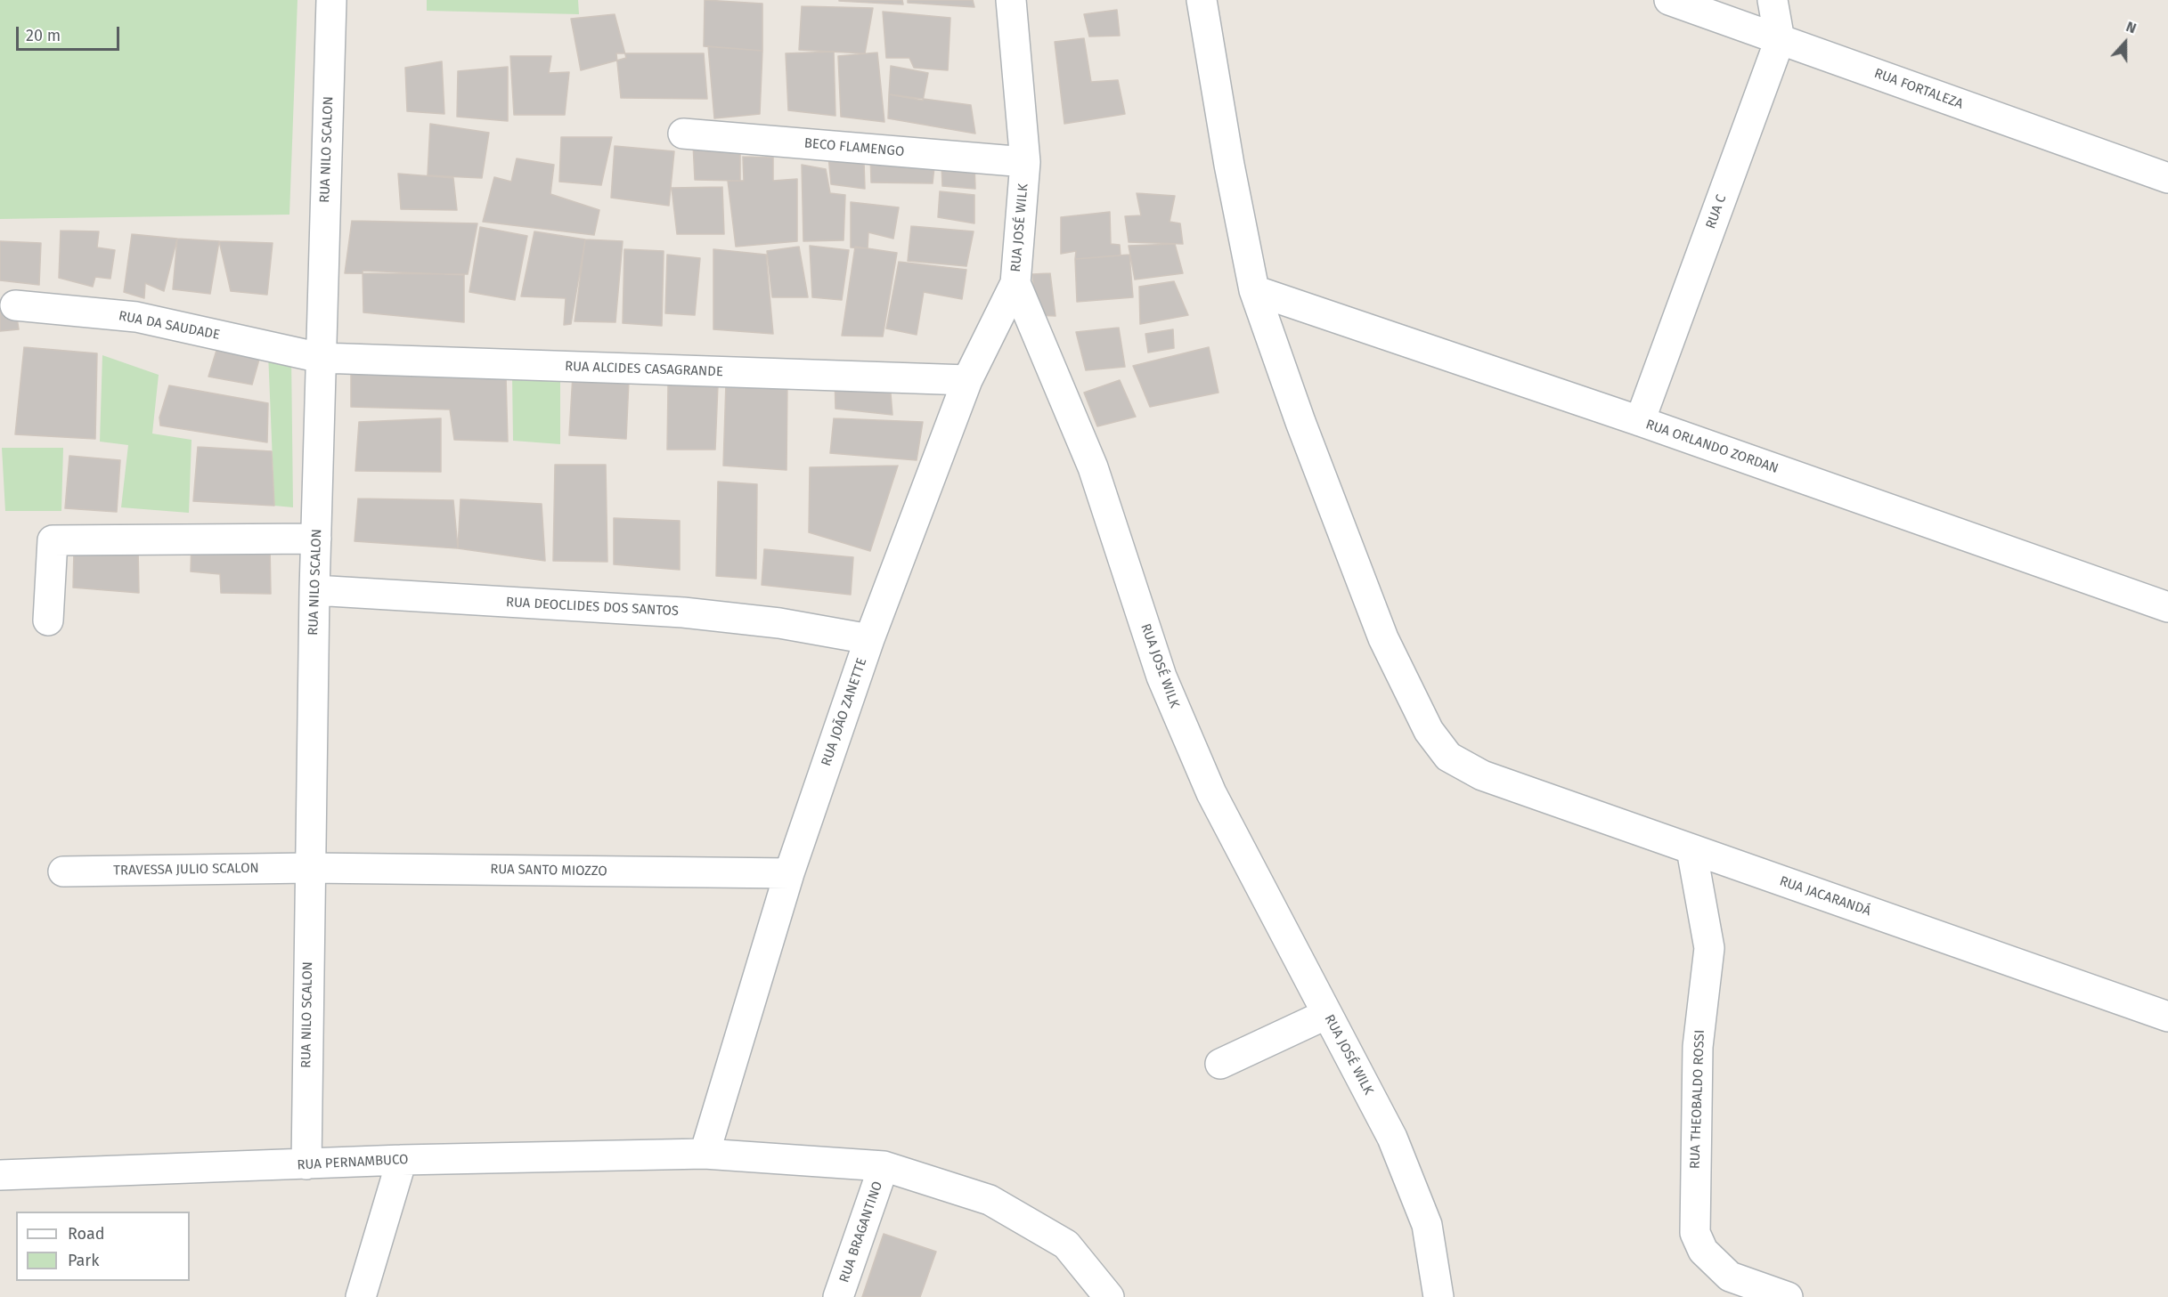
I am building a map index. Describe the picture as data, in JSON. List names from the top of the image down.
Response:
{
  "streets": {
    "street": [
      "RUA FORTALEZA",
      "BECO FLAMENGO",
      "RUA NILO SCALON",
      "RUA C",
      "RUA JOSÉ WILK",
      "RUA DA SAUDADE",
      "RUA ALCIDES CASAGRANDE",
      "RUA ORLANDO ZORDAN",
      "RUA DEOCLIDES DOS SANTOS",
      "RUA JOÃO ZANETTE",
      "TRAVESSA JULIO SCALON",
      "RUA SANTO MIOZZO",
      "RUA JACARANDÁ",
      "RUA THEOBALDO ROSSI",
      "RUA PERNAMBUCO",
      "RUA BRAGANTINO"
    ]
  },
  "crossings": [
    ["RUA FORTALEZA", "RUA C"],
    ["BECO FLAMENGO", "RUA JOSÉ WILK"],
    ["RUA NILO SCALON", "RUA DA SAUDADE"],
    ["RUA NILO SCALON", "RUA ALCIDES CASAGRANDE"],
    ["RUA NILO SCALON", "RUA DEOCLIDES DOS SANTOS"],
    ["RUA NILO SCALON", "TRAVESSA JULIO SCALON"],
    ["RUA NILO SCALON", "RUA SANTO MIOZZO"],
    ["RUA NILO SCALON", "RUA PERNAMBUCO"],
    ["RUA C", "RUA ORLANDO ZORDAN"],
    ["RUA JOSÉ WILK", "RUA JOÃO ZANETTE"],
    ["RUA DA SAUDADE", "RUA ALCIDES CASAGRANDE"],
    ["RUA ALCIDES CASAGRANDE", "RUA JOÃO ZANETTE"],
    ["RUA ORLANDO ZORDAN", "RUA JACARANDÁ"],
    ["RUA DEOCLIDES DOS SANTOS", "RUA JOÃO ZANETTE"],
    ["RUA JOÃO ZANETTE", "RUA SANTO MIOZZO"],
    ["RUA JOÃO ZANETTE", "RUA PERNAMBUCO"],
    ["TRAVESSA JULIO SCALON", "RUA SANTO MIOZZO"],
    ["RUA JACARANDÁ", "RUA THEOBALDO ROSSI"],
    ["RUA PERNAMBUCO", "RUA BRAGANTINO"]
  ],
  "legend": ["Road", "Park"],
  "scale_bar": "20 m",
  "north": "top"
}
